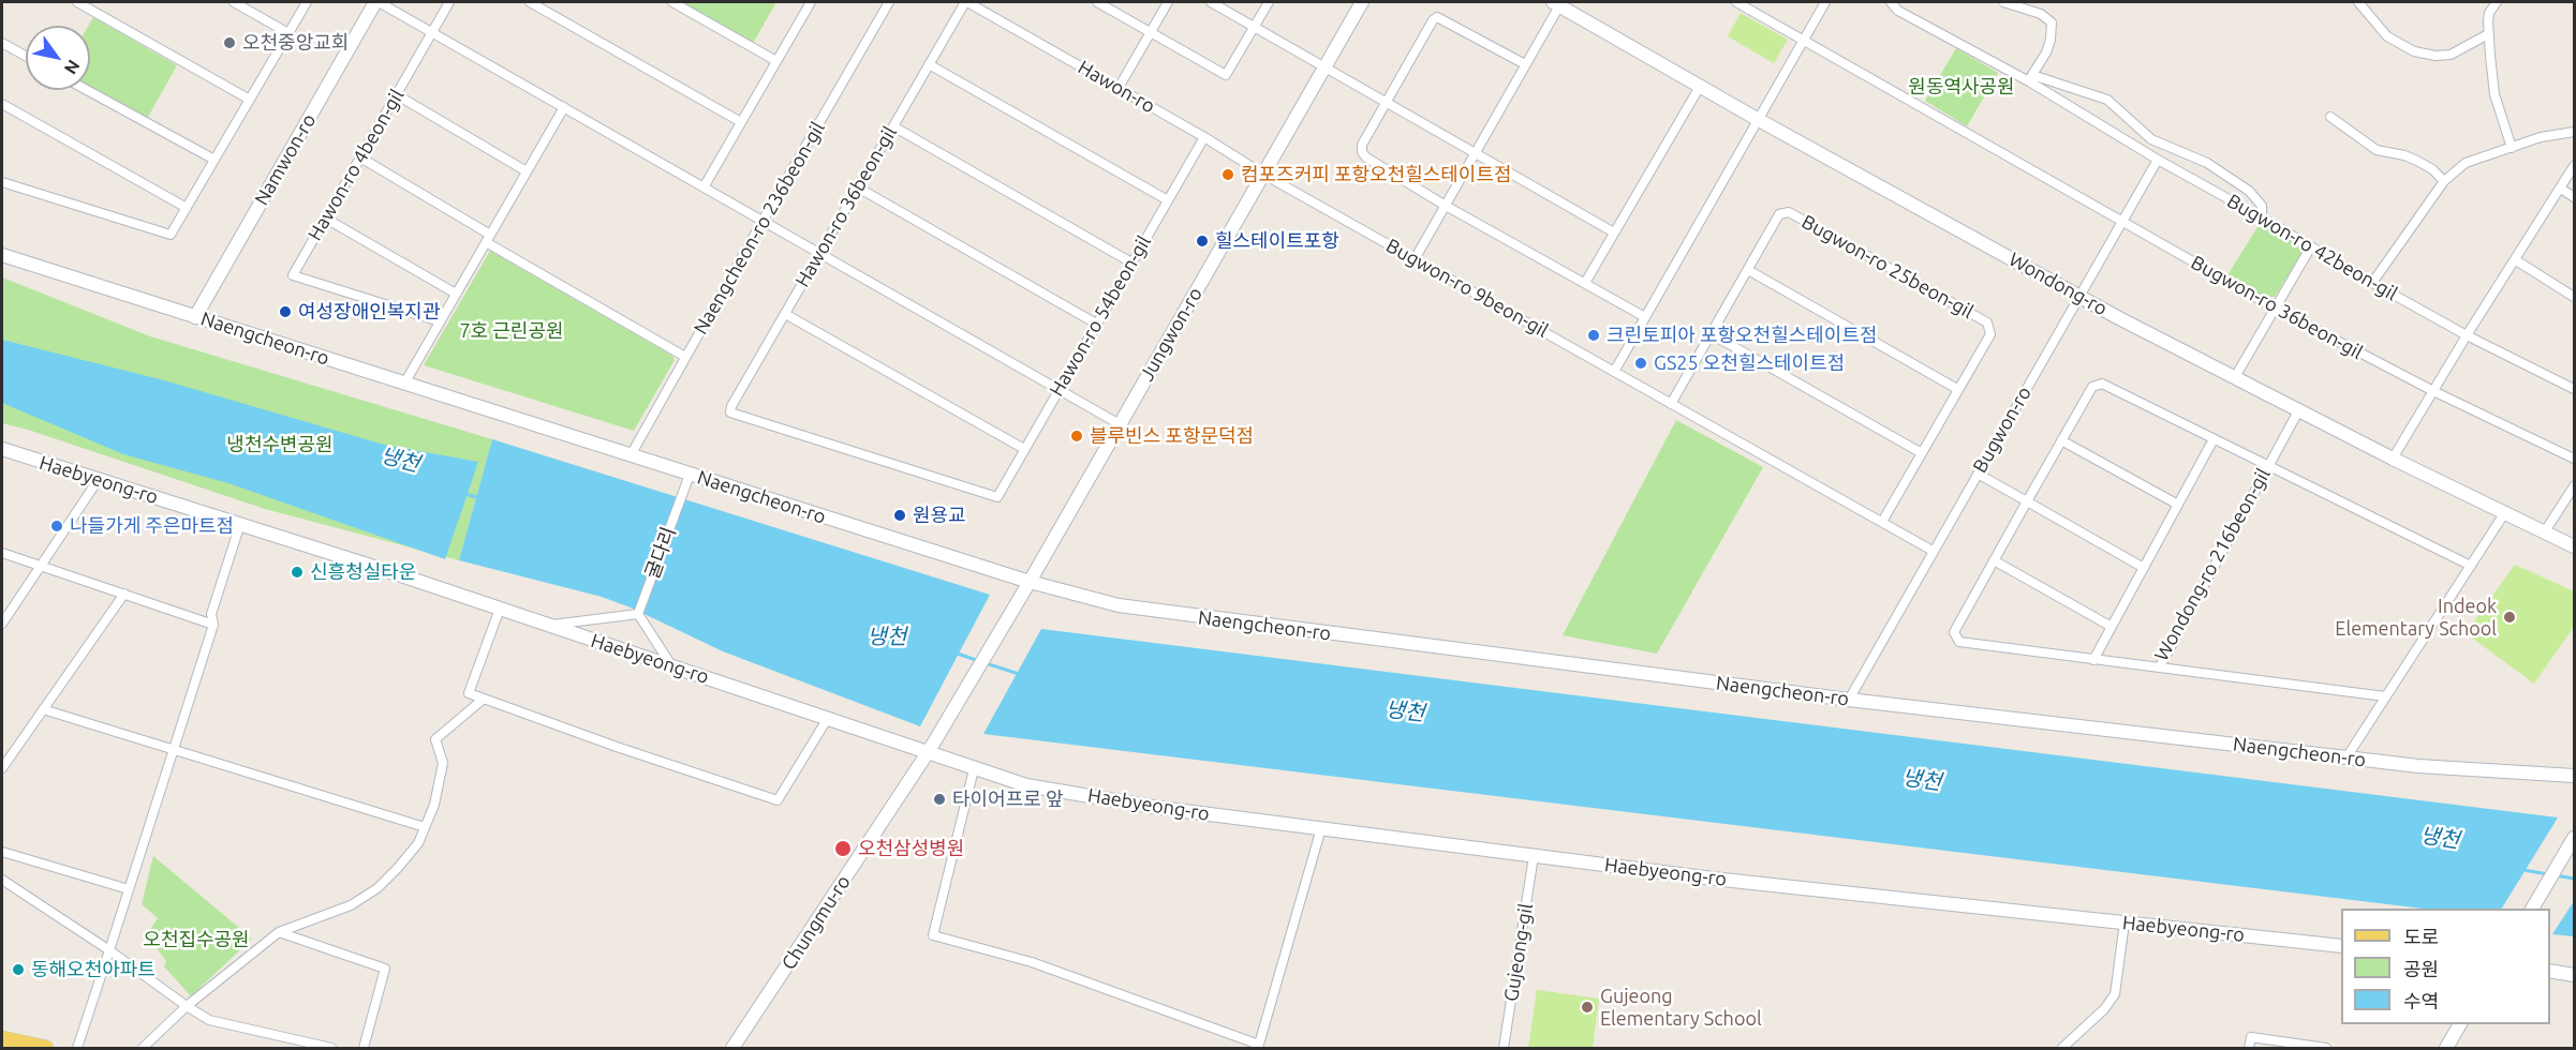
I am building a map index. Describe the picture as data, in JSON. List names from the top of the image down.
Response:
{
  "streets": {
    "street": [
      "Hawon-ro",
      "Namwon-ro",
      "Hawon-ro 4beon-gil",
      "Hawon-ro 36beon-gil",
      "Naengcheon-ro 236beon-gil",
      "Bugwon-ro 42beon-gil",
      "Bugwon-ro 25beon-gil",
      "Wondong-ro",
      "Bugwon-ro 9beon-gil",
      "Bugwon-ro 36beon-gil",
      "Hawon-ro 54beon-gil",
      "Jungwon-ro",
      "Naengcheon-ro",
      "Bugwon-ro",
      "Haebyeong-ro",
      "굴다리",
      "Wondong-ro 216beon-gil",
      "Chungmu-ro",
      "Gujeong-gil"
    ]
  },
  "crossings": [
    ["Hawon-ro", "Hawon-ro 36beon-gil"],
    ["Hawon-ro", "Bugwon-ro 9beon-gil"],
    ["Hawon-ro", "Hawon-ro 54beon-gil"],
    ["Hawon-ro", "Jungwon-ro"],
    ["Namwon-ro", "Naengcheon-ro"],
    ["Hawon-ro 36beon-gil", "Hawon-ro 54beon-gil"],
    ["Naengcheon-ro 236beon-gil", "Naengcheon-ro"],
    ["Bugwon-ro 42beon-gil", "Bugwon-ro"],
    ["Bugwon-ro 25beon-gil", "Bugwon-ro 9beon-gil"],
    ["Wondong-ro", "Bugwon-ro"],
    ["Wondong-ro", "Wondong-ro 216beon-gil"],
    ["Bugwon-ro 9beon-gil", "Jungwon-ro"],
    ["Bugwon-ro 9beon-gil", "Bugwon-ro"],
    ["Bugwon-ro 36beon-gil", "Bugwon-ro"],
    ["Jungwon-ro", "Naengcheon-ro"],
    ["Jungwon-ro", "Chungmu-ro"],
    ["Naengcheon-ro", "Bugwon-ro"],
    ["Naengcheon-ro", "굴다리"],
    ["Haebyeong-ro", "Chungmu-ro"],
    ["Haebyeong-ro", "Gujeong-gil"]
  ],
  "water": ["냉천"],
  "parks": [
    "원동역사공원",
    "7호 근린공원",
    "냉천수변공원",
    "오천집수공원"
  ],
  "places": [
    "오천중앙교회",
    "컴포즈커피 포항오천힐스테이트점",
    "힐스테이트포항",
    "여성장애인복지관",
    "크린토피아 포항오천힐스테이트점",
    "GS25 오천힐스테이트점",
    "블루빈스 포항문덕점",
    "원용교",
    "나들가게 주은마트점",
    "신흥청실타운",
    "Indeok Elementary School",
    "타이어프로 앞",
    "오천삼성병원",
    "동해오천아파트",
    "Gujeong Elementary School"
  ],
  "legend": ["도로", "공원", "수역"],
  "north": "bottom right"
}
